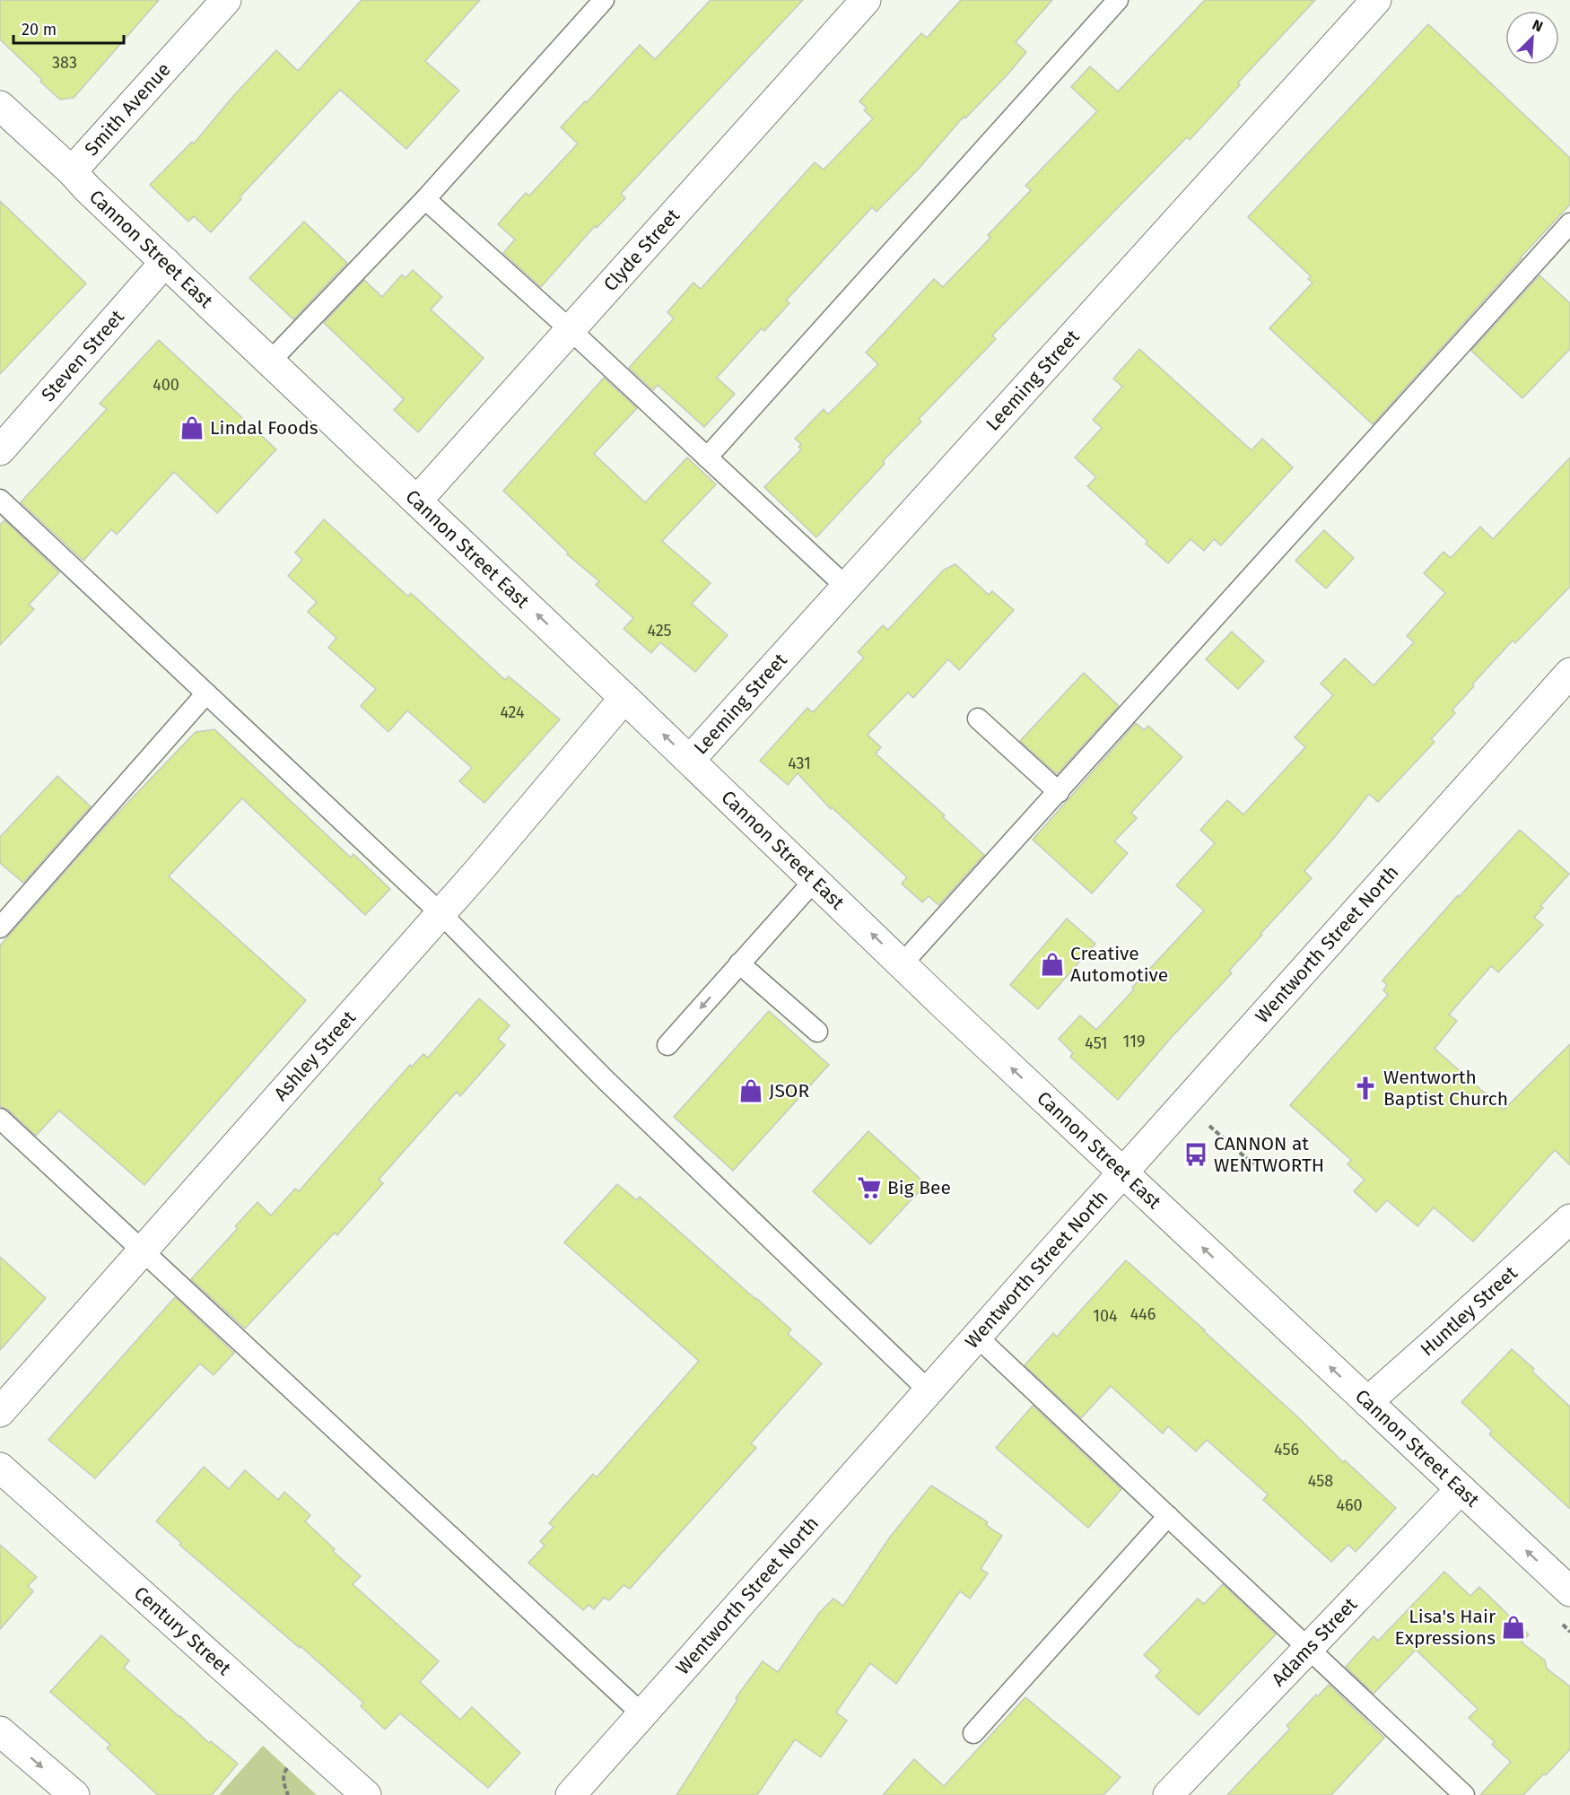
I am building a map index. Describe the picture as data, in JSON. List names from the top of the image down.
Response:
{
  "streets": {
    "street": [
      "Smith Avenue",
      "Cannon Street East",
      "Clyde Street",
      "Steven Street",
      "Leeming Street",
      "Wentworth Street North",
      "Ashley Street",
      "Huntley Street",
      "Century Street",
      "Adams Street"
    ]
  },
  "crossings": [
    ["Smith Avenue", "Cannon Street East"],
    ["Cannon Street East", "Clyde Street"],
    ["Cannon Street East", "Steven Street"],
    ["Cannon Street East", "Leeming Street"],
    ["Cannon Street East", "Wentworth Street North"],
    ["Cannon Street East", "Ashley Street"],
    ["Cannon Street East", "Huntley Street"],
    ["Cannon Street East", "Adams Street"]
  ],
  "one_way": ["Cannon Street East"],
  "places": {
    "shop": [
      "Lindal Foods",
      "Creative Automotive",
      "JSOR",
      "Lisa's Hair Expressions"
    ],
    "church": ["Wentworth Baptist Church"],
    "bus stop": ["CANNON at WENTWORTH"],
    "supermarket": ["Big Bee"]
  },
  "house_numbers": [
    "383",
    "400",
    "425",
    "424",
    "431",
    "119",
    "451",
    "446",
    "104",
    "456",
    "458",
    "460"
  ],
  "scale_bar": "20 m",
  "north": "top right"
}
